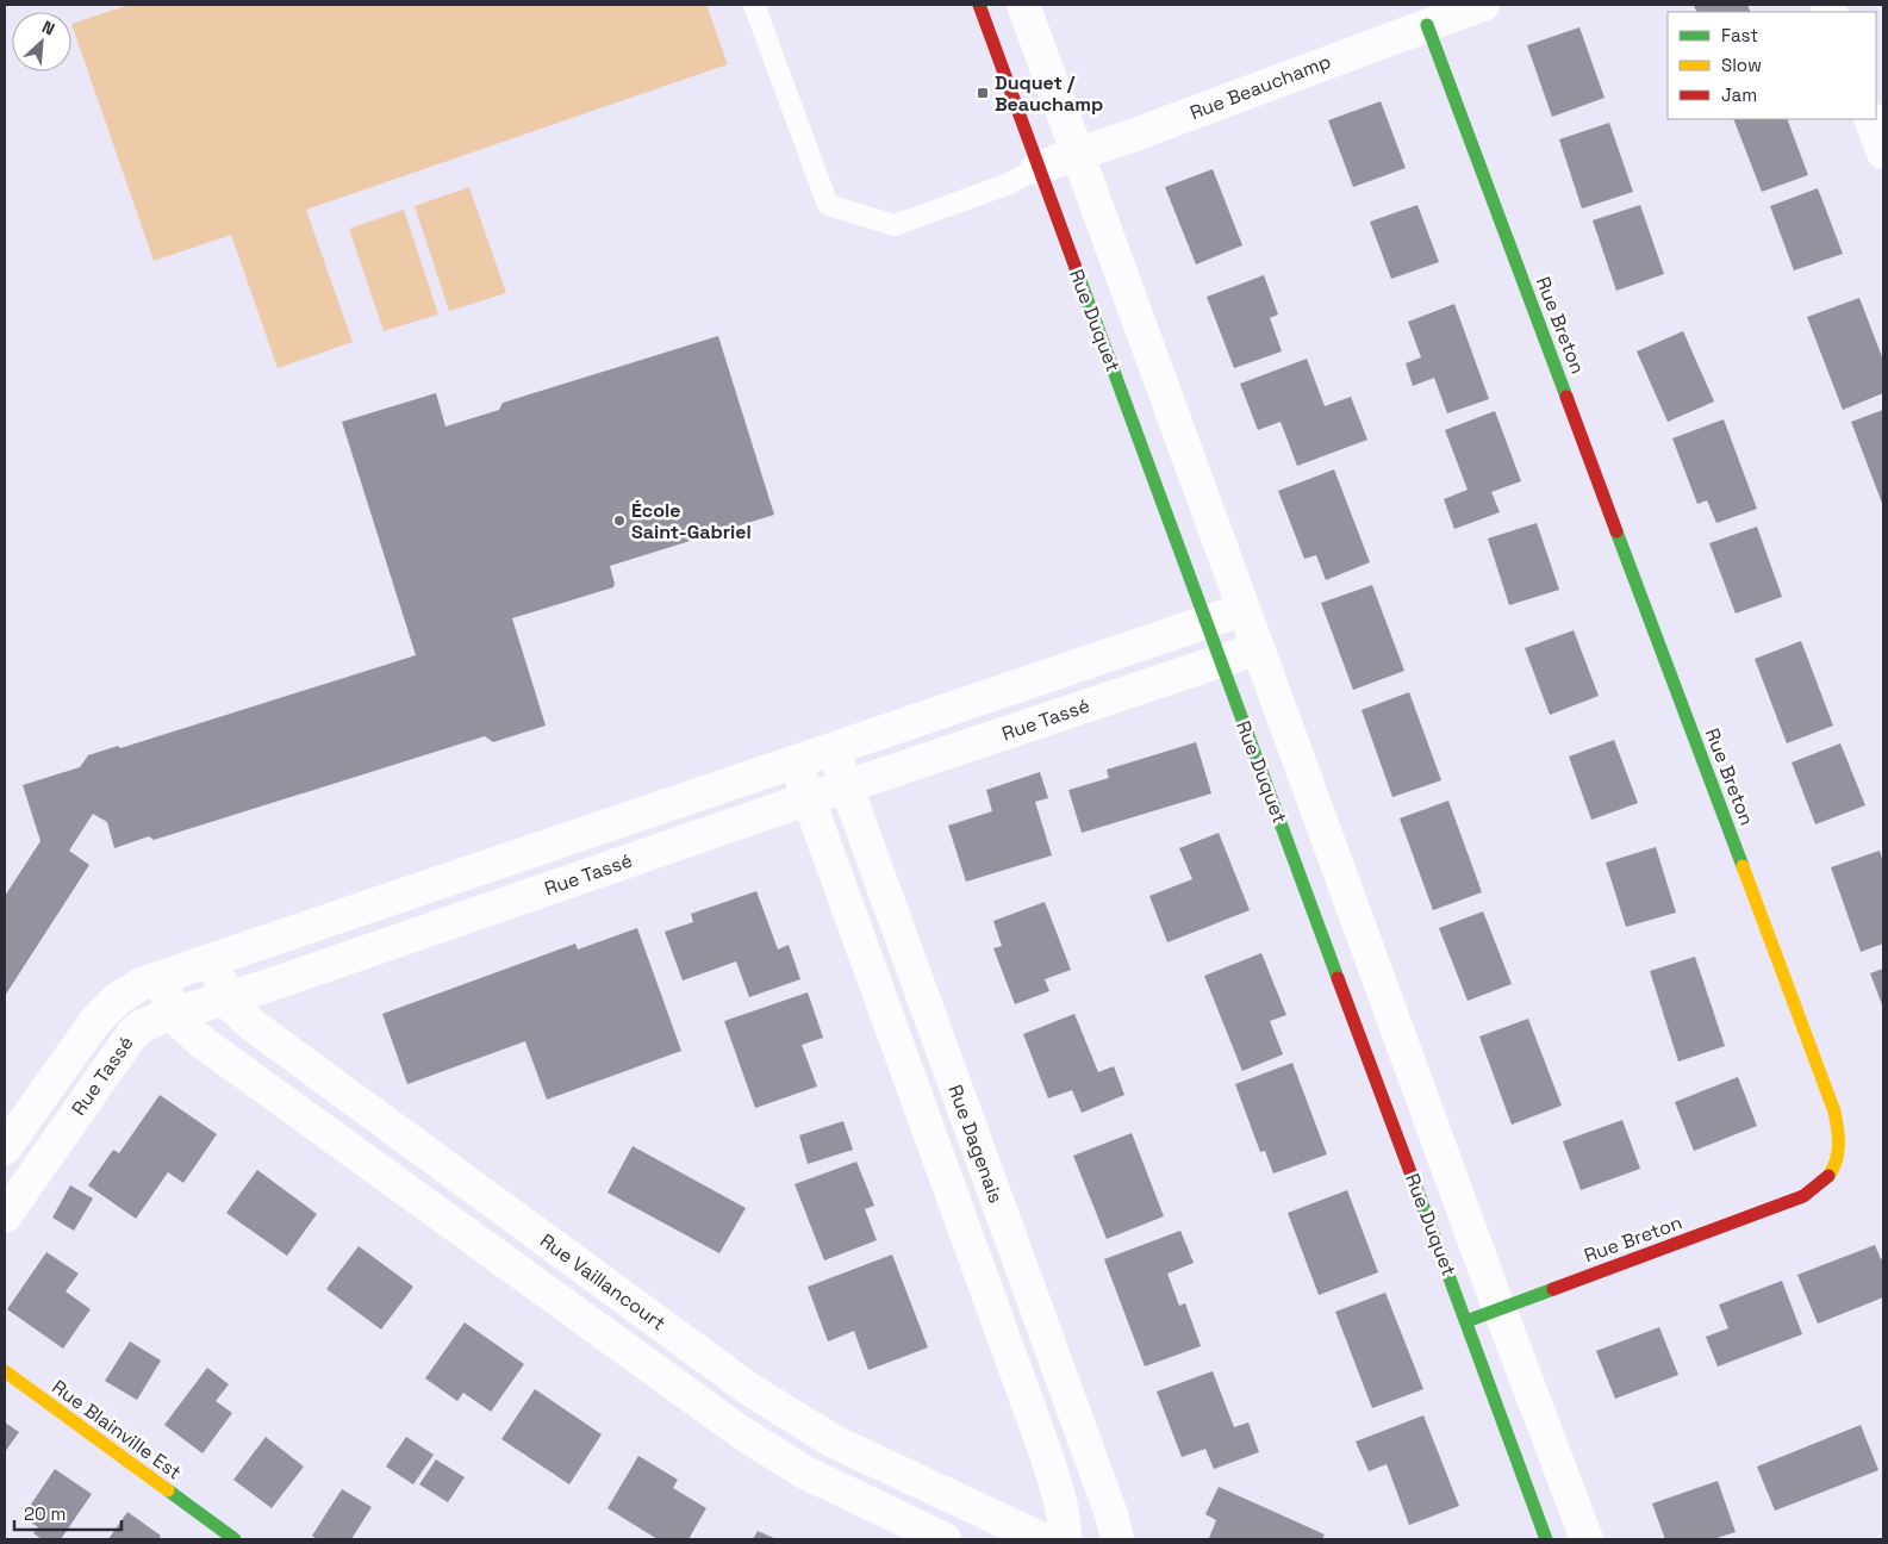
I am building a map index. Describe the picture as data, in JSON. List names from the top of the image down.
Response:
{
  "streets": {
    "street": [
      "Rue Beauchamp",
      "Rue Duquet",
      "Rue Breton",
      "Rue Tassé",
      "Rue Dagenais",
      "Rue Vaillancourt",
      "Rue Blainville Est"
    ]
  },
  "crossings": [
    ["Rue Beauchamp", "Rue Duquet"],
    ["Rue Beauchamp", "Rue Breton"],
    ["Rue Duquet", "Rue Breton"],
    ["Rue Duquet", "Rue Tassé"],
    ["Rue Tassé", "Rue Dagenais"],
    ["Rue Tassé", "Rue Vaillancourt"]
  ],
  "places": {
    "transit": ["Duquet / Beauchamp"],
    "other": ["École Saint-Gabriel"]
  },
  "legend": ["Fast", "Slow", "Jam"],
  "scale_bar": "20 m",
  "north": "top right"
}
